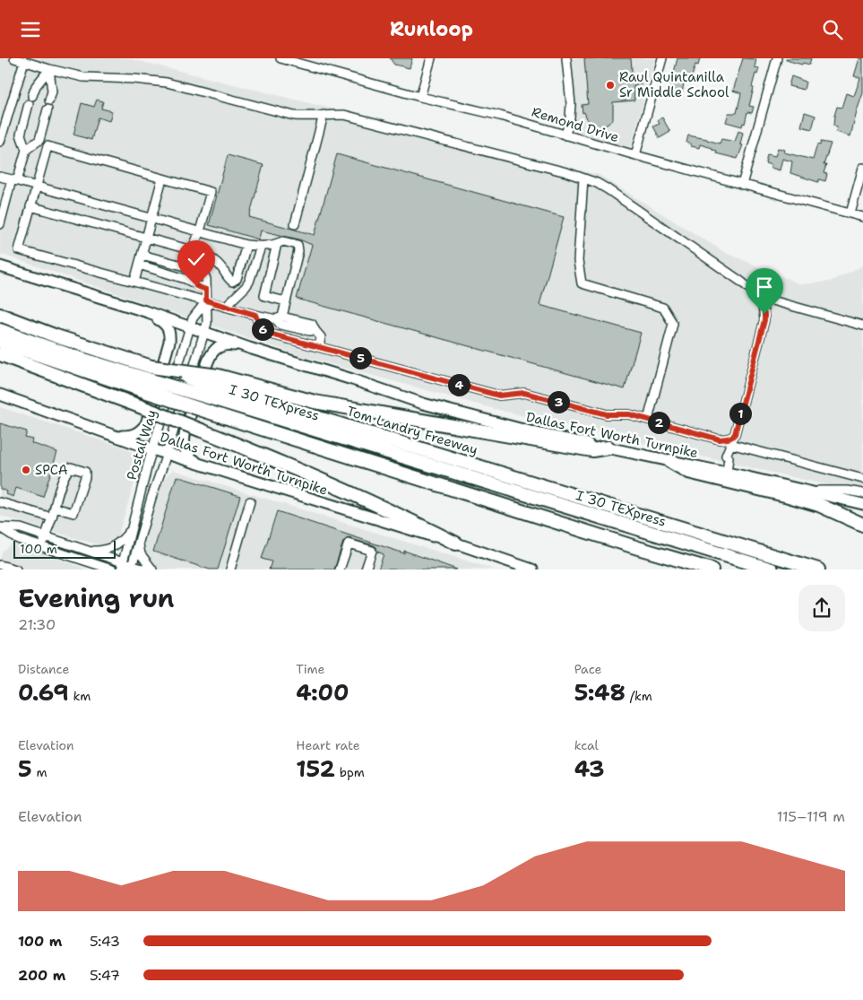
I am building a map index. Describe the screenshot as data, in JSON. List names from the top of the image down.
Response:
{
  "streets": {
    "highway": ["I 30 TEXpress", "Tom Landry Freeway"],
    "main road": ["Dallas Fort Worth Turnpike"],
    "street": ["Remond Drive", "Postal Way"]
  },
  "crossings": [
    ["I 30 TEXpress", "Tom Landry Freeway"],
    ["Dallas Fort Worth Turnpike", "Postal Way"]
  ],
  "places": ["Raul Quintanilla Sr Middle School", "SPCA"],
  "scale_bar": "100 m",
  "page": {
    "header": "Runloop",
    "pins": [
      "6",
      "5",
      "4",
      "3",
      "1",
      "2"
    ],
    "scale": "100 m",
    "heading": ["Evening run", "21:30"],
    "stats": [
      ["Distance", "0.69 km"],
      ["Time", "4:00"],
      ["Pace", "5:48 /km"],
      ["Elevation", "5 m"],
      ["Heart rate", "152 bpm"],
      ["kcal", "43"]
    ],
    "chart": ["Elevation", "115–119 m"],
    "list": [
      {
        "name": "100 m",
        "note": "5:43"
      },
      {
        "name": "200 m",
        "note": "5:47"
      }
    ]
  }
}
